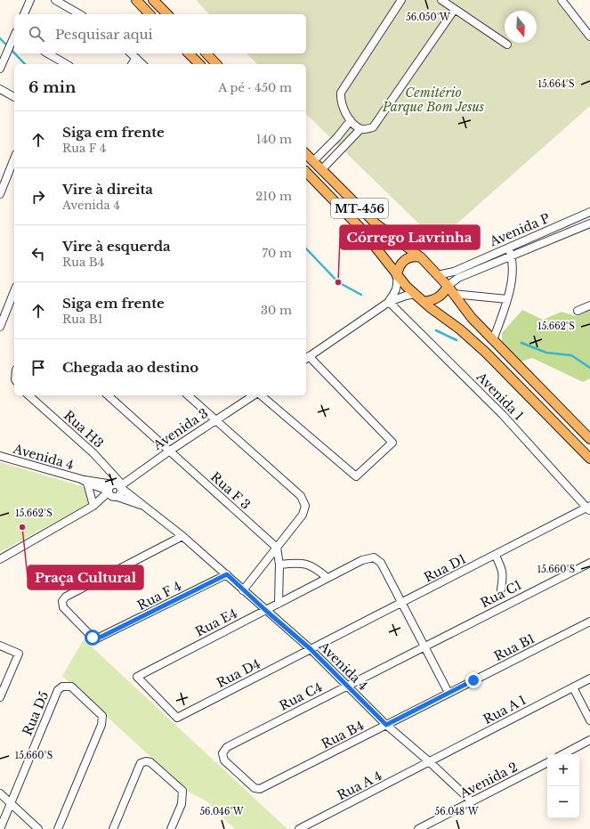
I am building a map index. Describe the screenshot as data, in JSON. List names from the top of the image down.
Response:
{
  "streets": {
    "main road": ["MT-456"],
    "street": [
      "Avenida P",
      "Avenida 1",
      "Rua H3",
      "Avenida 3",
      "Avenida 4",
      "Rua F 3",
      "Rua D1",
      "Rua C1",
      "Rua F 4",
      "Rua E4",
      "Rua B1",
      "Rua D4",
      "Rua C4",
      "Rua A 1",
      "Rua D5",
      "Rua B4",
      "Avenida 2",
      "Rua A 4"
    ]
  },
  "crossings": [
    ["MT-456", "Avenida P"],
    ["Avenida 1", "Rua D1"],
    ["Rua H3", "Avenida 3"],
    ["Rua H3", "Avenida 4"],
    ["Avenida 3", "Avenida 4"],
    ["Avenida 3", "Rua F 3"],
    ["Avenida 4", "Rua D1"],
    ["Avenida 4", "Rua F 4"],
    ["Avenida 4", "Rua E4"],
    ["Avenida 4", "Rua D4"],
    ["Avenida 4", "Rua C4"],
    ["Avenida 4", "Rua A 1"],
    ["Avenida 4", "Rua B4"],
    ["Avenida 4", "Avenida 2"],
    ["Avenida 4", "Rua A 4"],
    ["Rua D1", "Rua E4"],
    ["Rua D1", "Rua D4"],
    ["Rua C1", "Rua C4"],
    ["Rua E4", "Rua D4"],
    ["Rua B1", "Rua B4"],
    ["Rua C4", "Rua B4"],
    ["Rua A 1", "Rua A 4"]
  ],
  "parks": ["Cemitério Parque Bom Jesus"],
  "places": ["Córrego Lavrinha", "Praça Cultural"],
  "north": "bottom",
  "page": {
    "search": "Pesquisar aqui",
    "heading": ["6 min", "A pé · 450 m"],
    "list": [
      ["Siga em frente", "Rua F 4", "140 m"],
      ["Vire à direita", "Avenida 4", "210 m"],
      ["Vire à esquerda", "Rua B4", "70 m"],
      ["Siga em frente", "Rua B1", "30 m"],
      "Chegada ao destino"
    ],
    "map_buttons": ["+", "−"]
  },
  "coordinates": [
    "56.050°W",
    "15.664°S",
    "15.662°S",
    "15.660°S",
    "56.046°W",
    "56.048°W"
  ]
}
